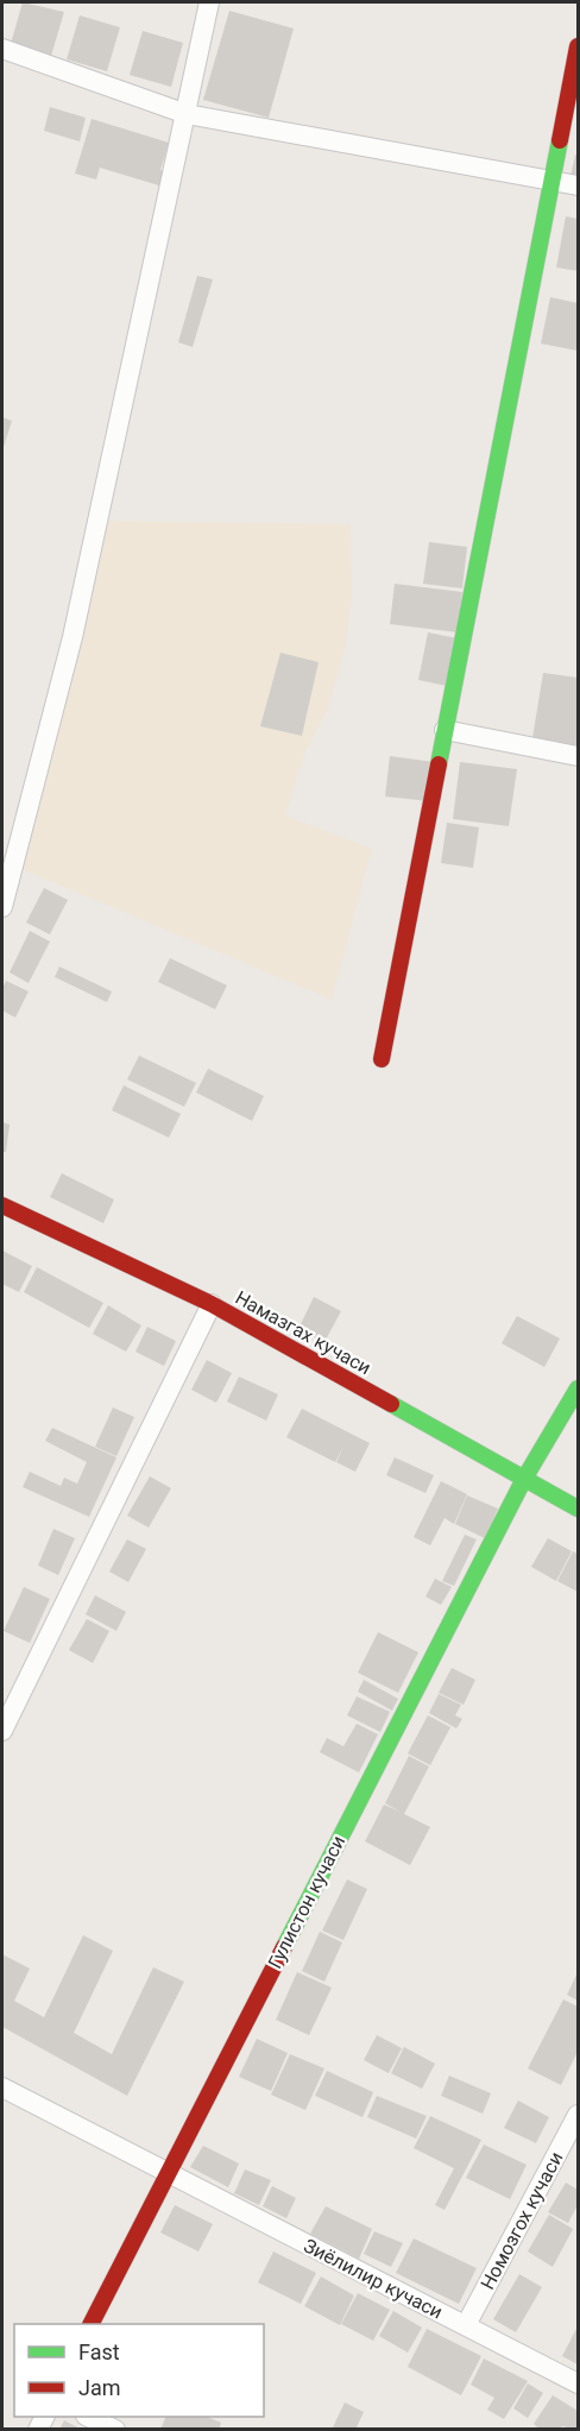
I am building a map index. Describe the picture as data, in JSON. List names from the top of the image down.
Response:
{
  "streets": {
    "street": [
      "Намазгах кучаси",
      "Гулистон кучаси",
      "Номозгох кучаси",
      "Зиёлилир кучаси"
    ]
  },
  "crossings": [
    ["Намазгах кучаси", "Гулистон кучаси"],
    ["Гулистон кучаси", "Зиёлилир кучаси"],
    ["Номозгох кучаси", "Зиёлилир кучаси"]
  ],
  "legend": ["Fast", "Jam"]
}
